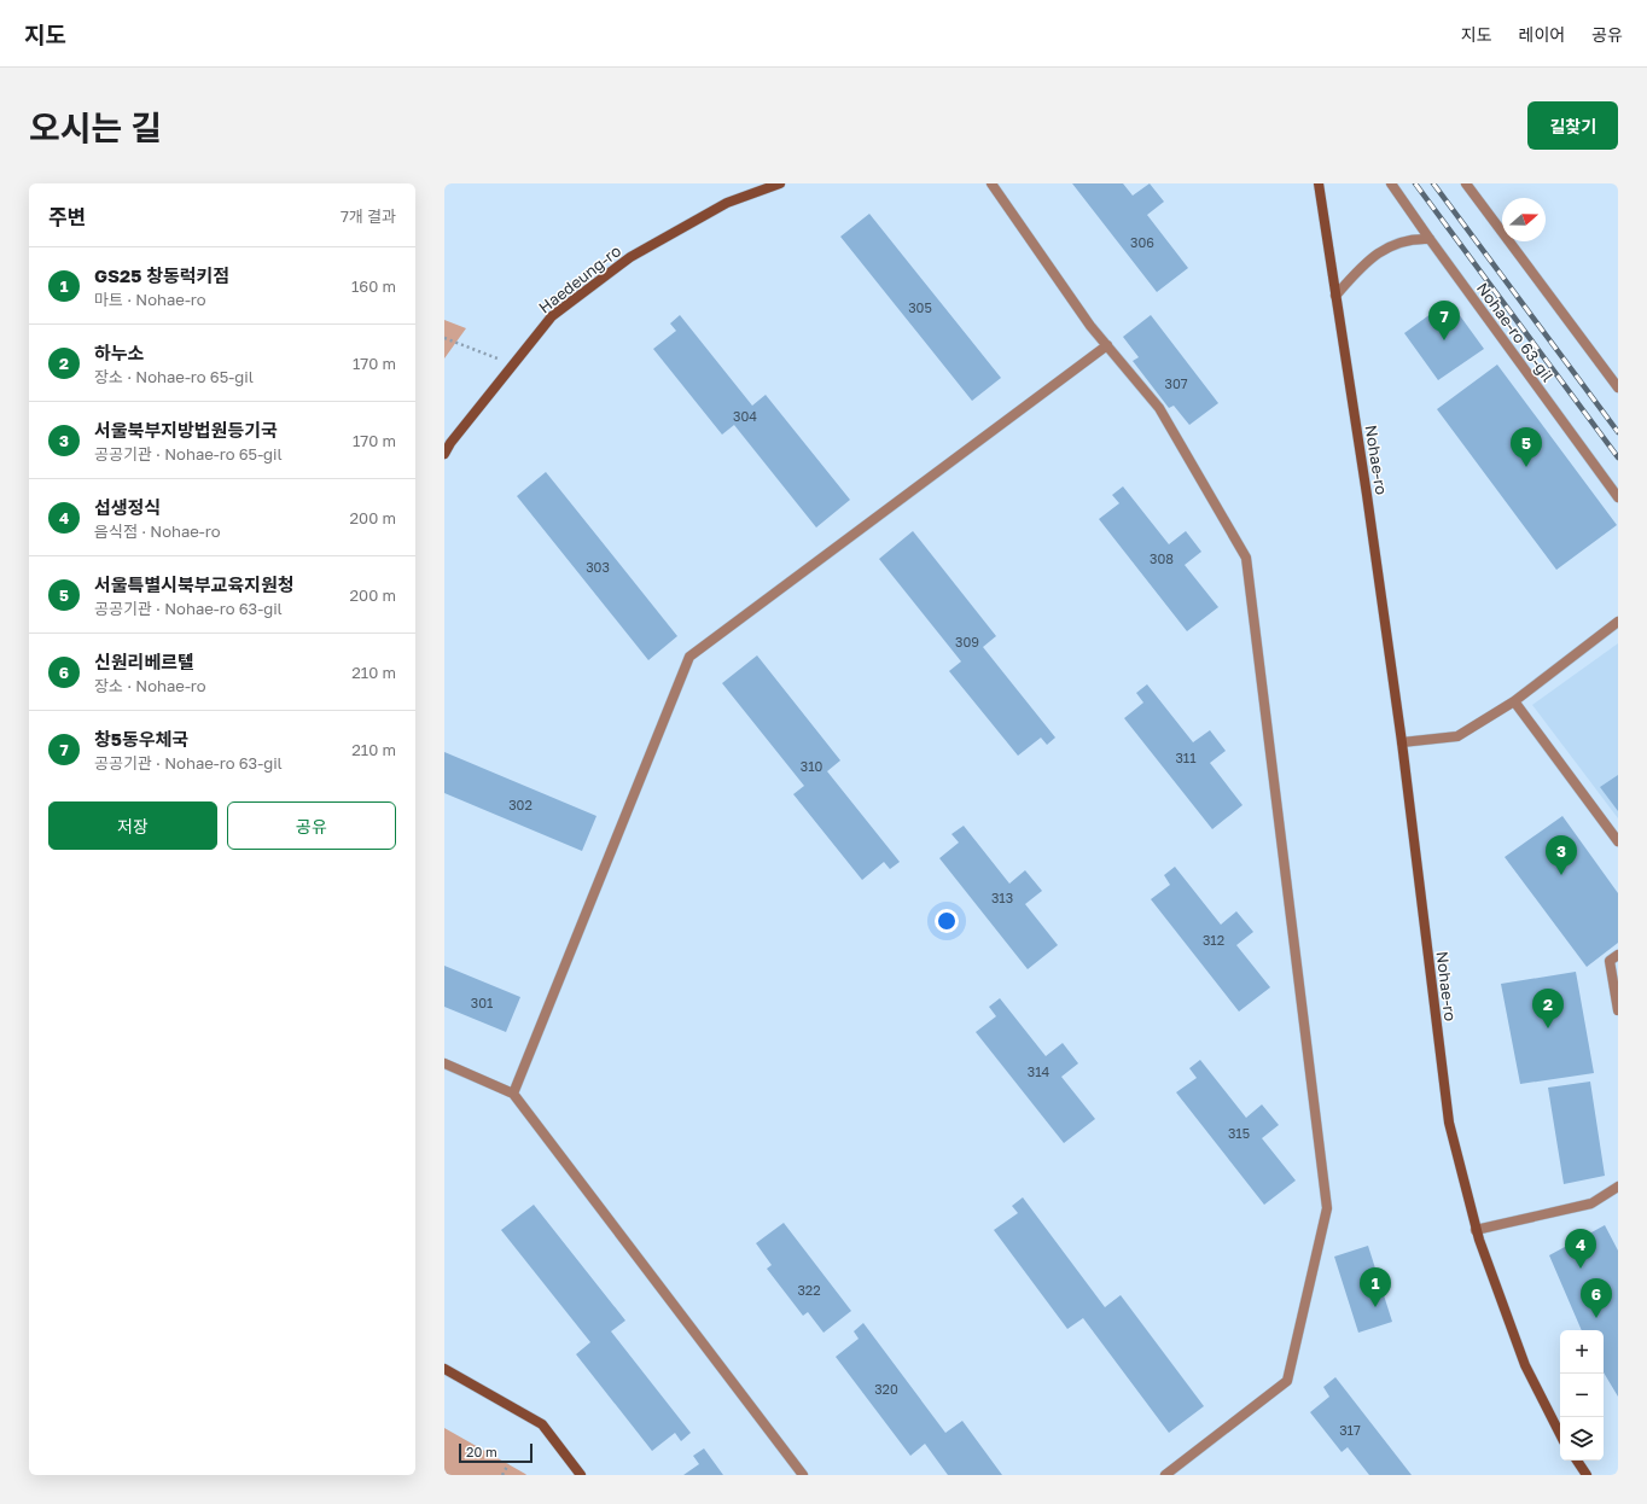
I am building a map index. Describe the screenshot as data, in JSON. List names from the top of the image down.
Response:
{
  "streets": {
    "main road": ["Haedeung-ro", "Nohae-ro"],
    "street": ["Nohae-ro 63-gil"]
  },
  "house_numbers": [
    "306",
    "305",
    "307",
    "304",
    "308",
    "303",
    "309",
    "311",
    "310",
    "302",
    "313",
    "312",
    "301",
    "314",
    "315",
    "322",
    "320",
    "317"
  ],
  "scale_bar": "20 m",
  "north": "right",
  "page": {
    "header": "지도",
    "nav": ["지도", "레이어", "공유"],
    "title": "오시는 길",
    "buttons": [
      "길찾기",
      ["저장", "공유"]
    ],
    "heading": ["주변", "7개 결과"],
    "list": [
      {
        "mark": "1",
        "name": "GS25 창동럭키점",
        "note": "마트 · Nohae-ro",
        "value": "160 m"
      },
      {
        "mark": "2",
        "name": "하누소",
        "note": "장소 · Nohae-ro 65-gil",
        "value": "170 m"
      },
      {
        "mark": "3",
        "name": "서울북부지방법원등기국",
        "note": "공공기관 · Nohae-ro 65-gil",
        "value": "170 m"
      },
      {
        "mark": "4",
        "name": "섭생정식",
        "note": "음식점 · Nohae-ro",
        "value": "200 m"
      },
      {
        "mark": "5",
        "name": "서울특별시북부교육지원청",
        "note": "공공기관 · Nohae-ro 63-gil",
        "value": "200 m"
      },
      {
        "mark": "6",
        "name": "신원리베르텔",
        "note": "장소 · Nohae-ro",
        "value": "210 m"
      },
      {
        "mark": "7",
        "name": "창5동우체국",
        "note": "공공기관 · Nohae-ro 63-gil",
        "value": "210 m"
      }
    ],
    "pins": [
      "7",
      "5",
      "3",
      "2",
      "4",
      "1",
      "6"
    ],
    "map_buttons": ["+", "−"],
    "scale": "20 m"
  }
}
